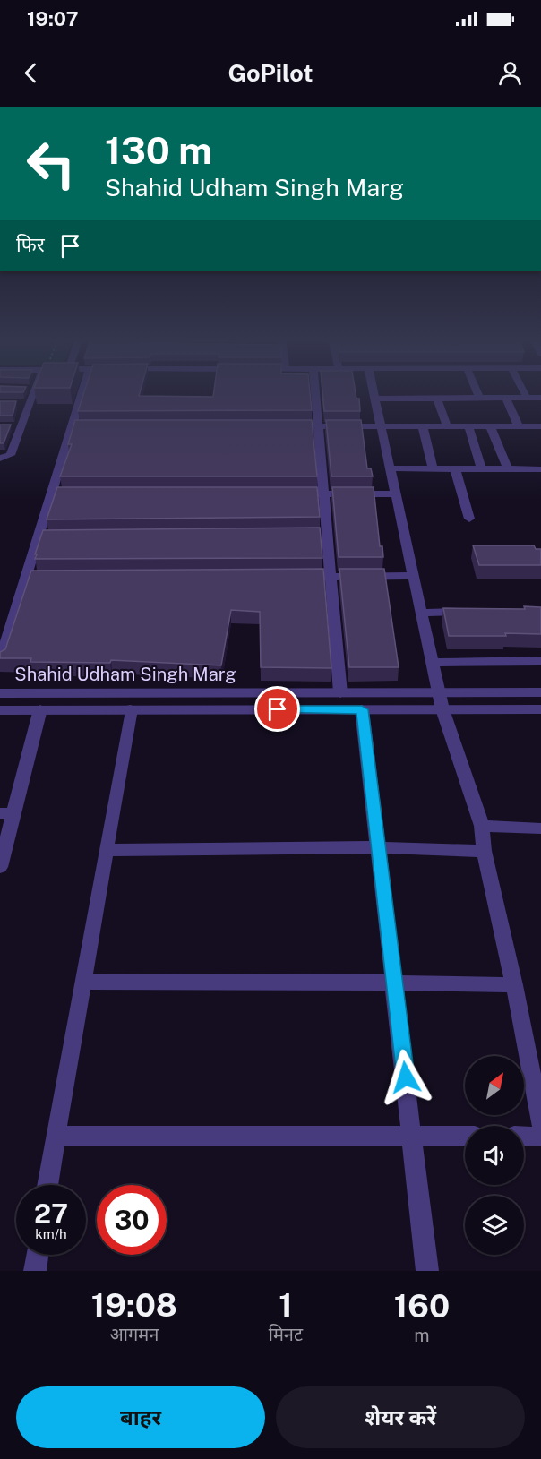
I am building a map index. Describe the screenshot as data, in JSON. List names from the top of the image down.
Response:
{
  "streets": {
    "street": ["Shahid Udham Singh Marg"]
  },
  "north": "top right",
  "page": {
    "status": "19:07",
    "header": "GoPilot",
    "turn": ["130 m", "Shahid Udham Singh Marg"],
    "then": "फिर",
    "speed": "27 km/h",
    "limit": "30",
    "eta": [
      "19:08",
      "आगमन",
      "1",
      "मिनट",
      "160",
      "m"
    ],
    "buttons": ["बाहर", "शेयर करें"]
  }
}
